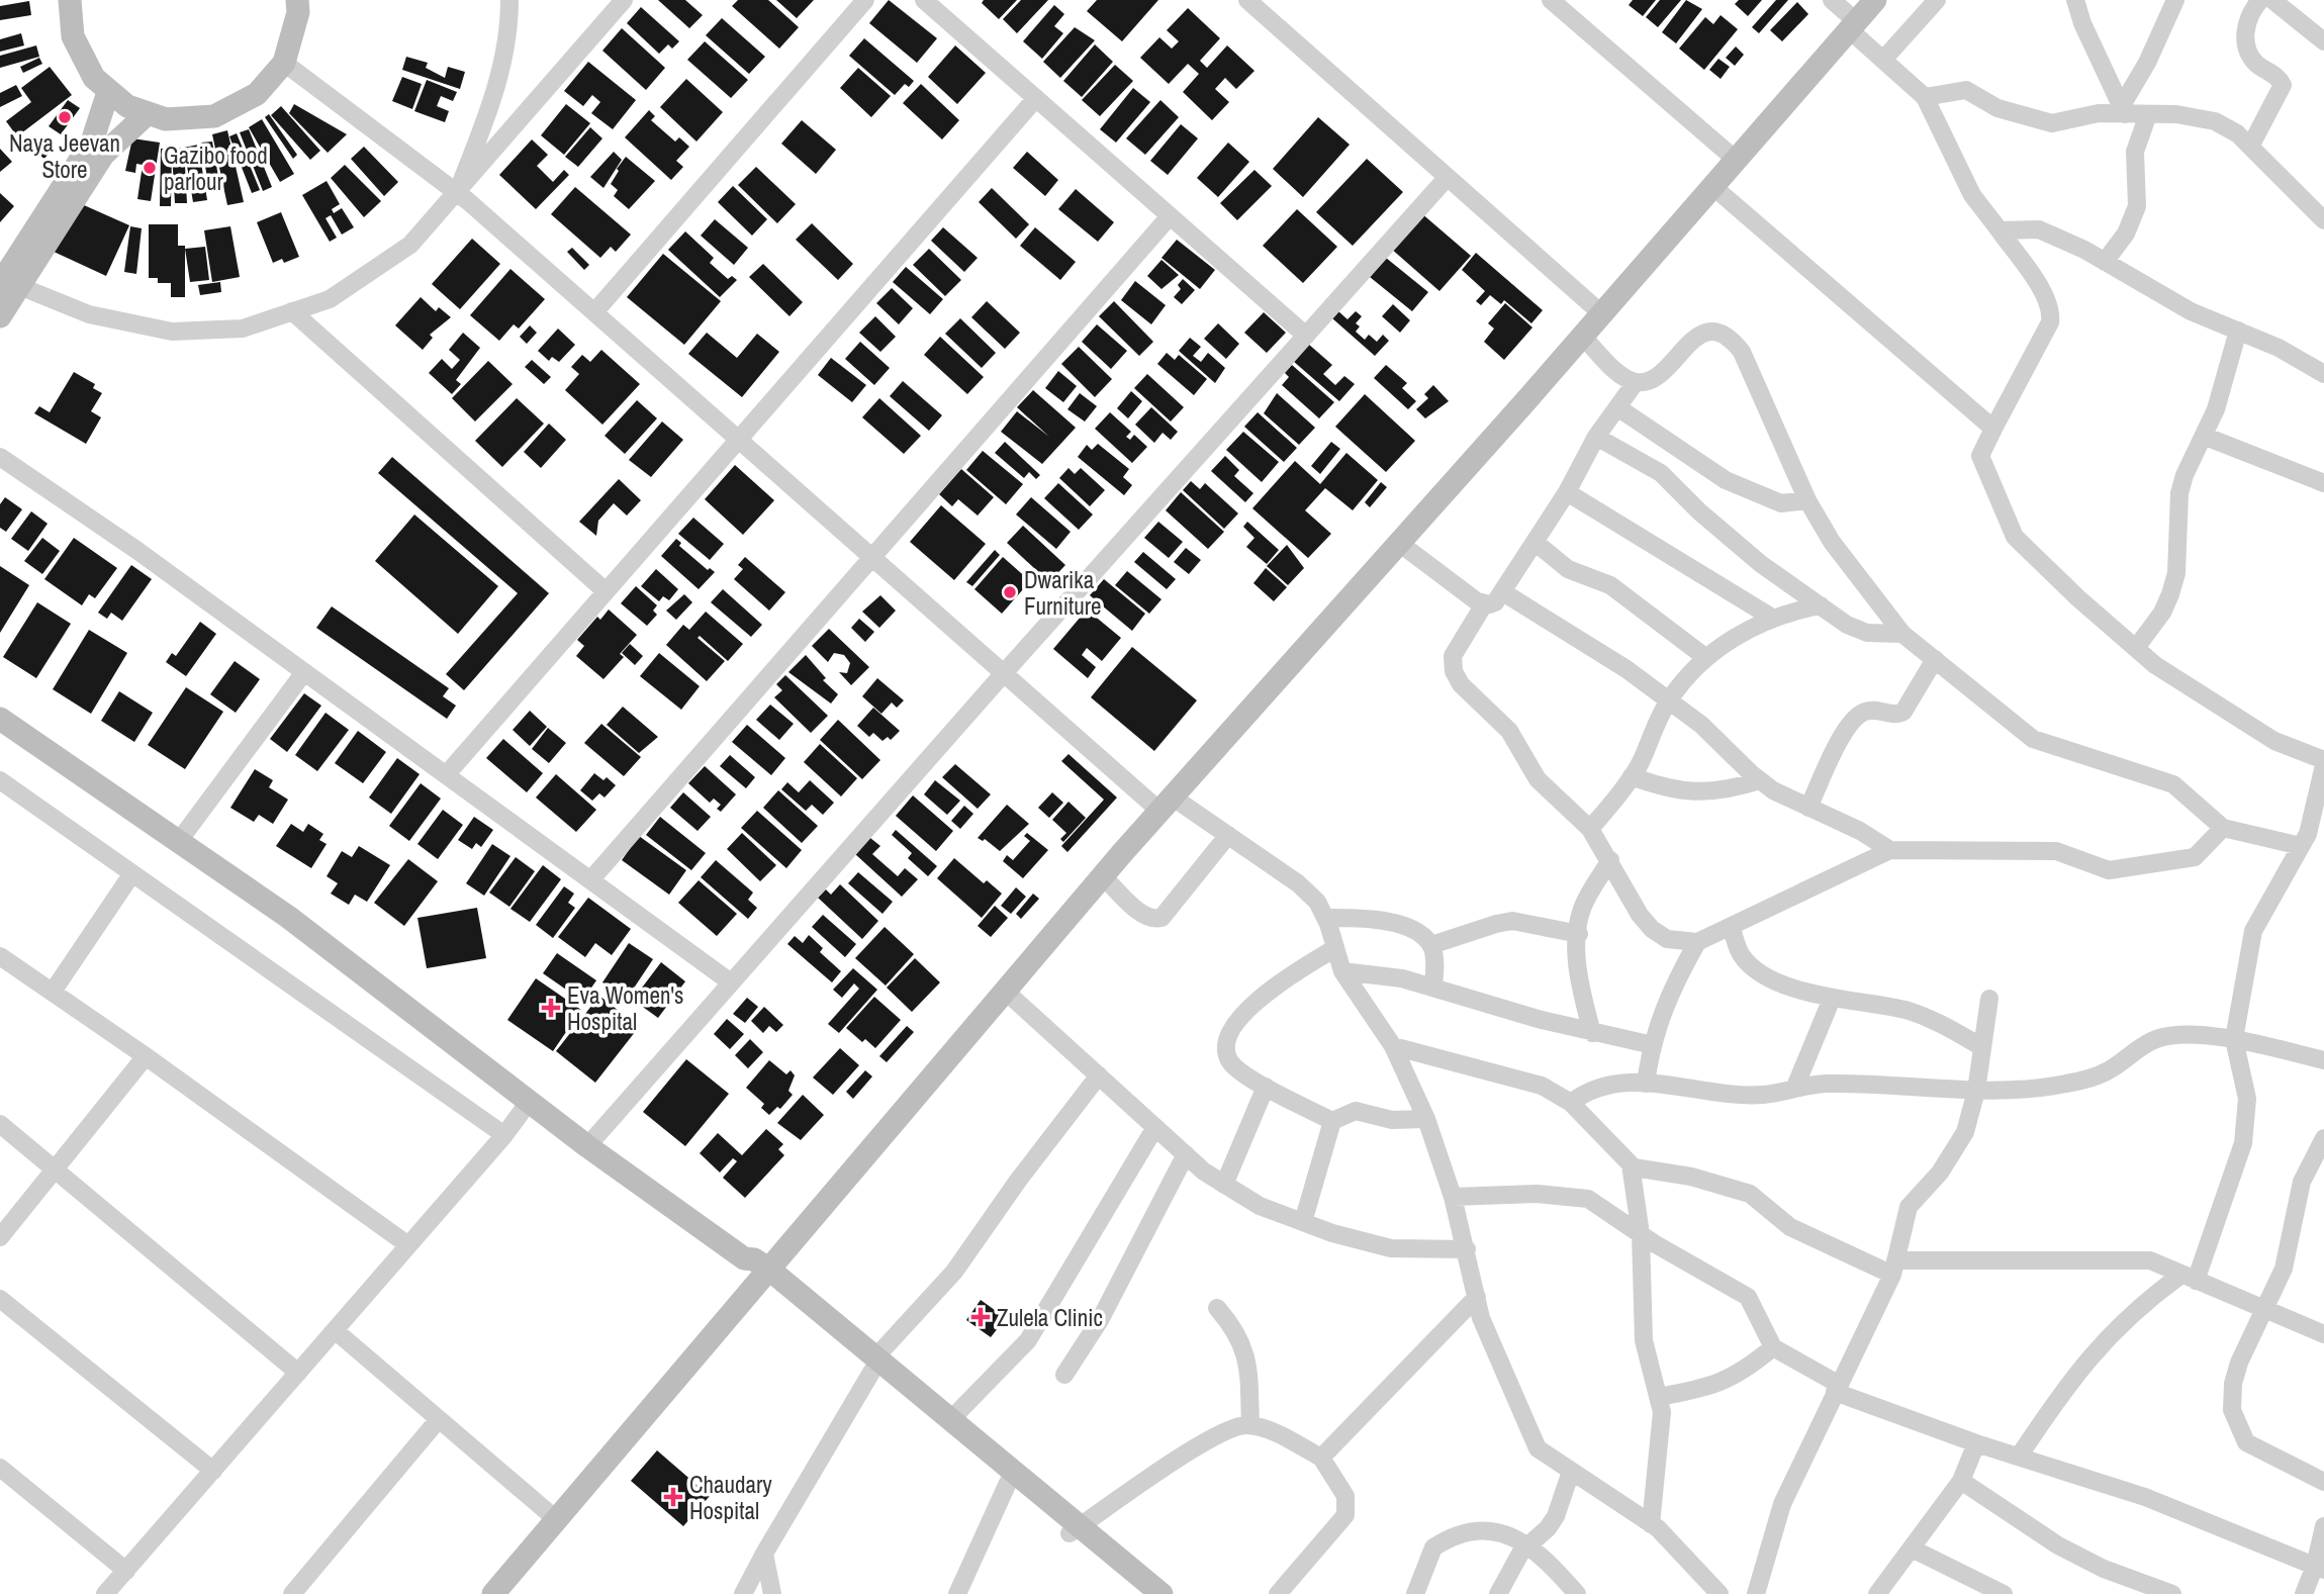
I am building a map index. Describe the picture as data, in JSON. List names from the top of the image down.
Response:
{
  "places": {
    "other": ["Naya Jeevan Store", "Gazibo food parlour", "Dwarika Furniture"],
    "health": ["Eva Women's Hospital", "Zulela Clinic", "Chaudary Hospital"]
  }
}
